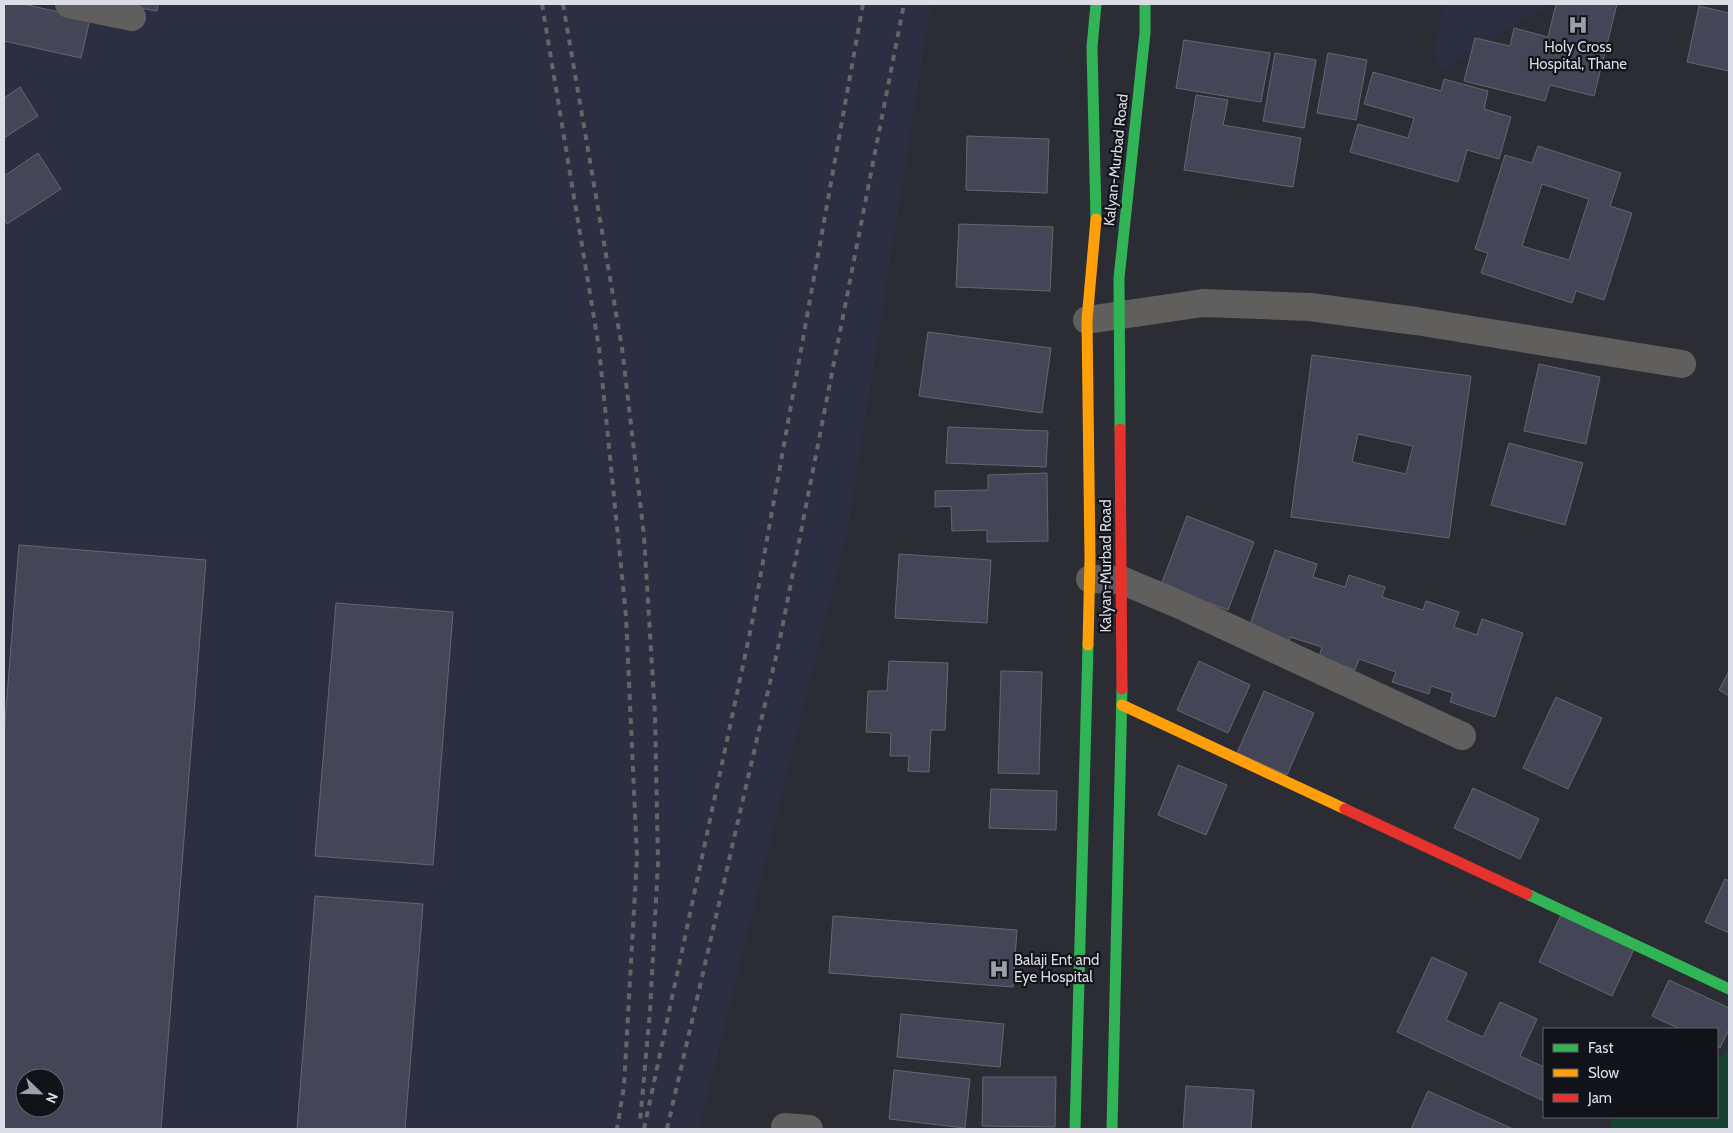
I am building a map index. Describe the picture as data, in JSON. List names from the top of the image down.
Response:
{
  "streets": {
    "main road": ["Kalyan-Murbad Road"]
  },
  "places": {
    "hospital": ["Holy Cross Hospital, Thane", "Balaji Ent and Eye Hospital"]
  },
  "legend": ["Fast", "Slow", "Jam"],
  "north": "bottom right"
}
